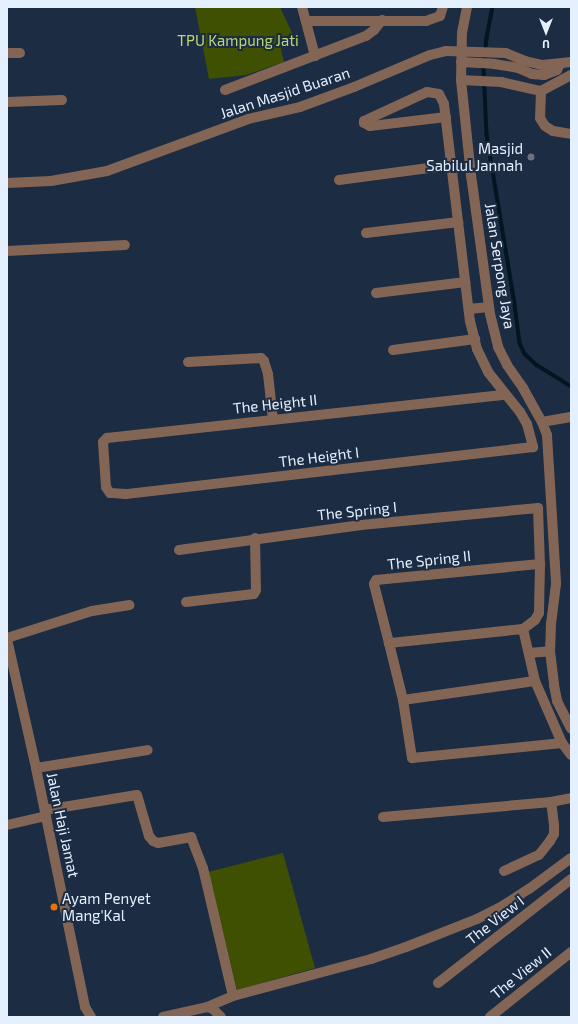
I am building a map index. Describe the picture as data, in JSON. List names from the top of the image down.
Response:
{
  "streets": {
    "street": [
      "Jalan Masjid Buaran",
      "Jalan Serpong Jaya",
      "The Height II",
      "The Height I",
      "The Spring I",
      "The Spring II",
      "Jalan Haji Jamat",
      "The View I",
      "The View II"
    ]
  },
  "crossings": [
    ["The Height II", "The Height I"],
    ["The Spring I", "The Spring II"]
  ],
  "parks": ["TPU Kampung Jati"],
  "places": ["Masjid Sabilul Jannah", "Ayam Penyet Mang'Kal"],
  "north": "bottom"
}
